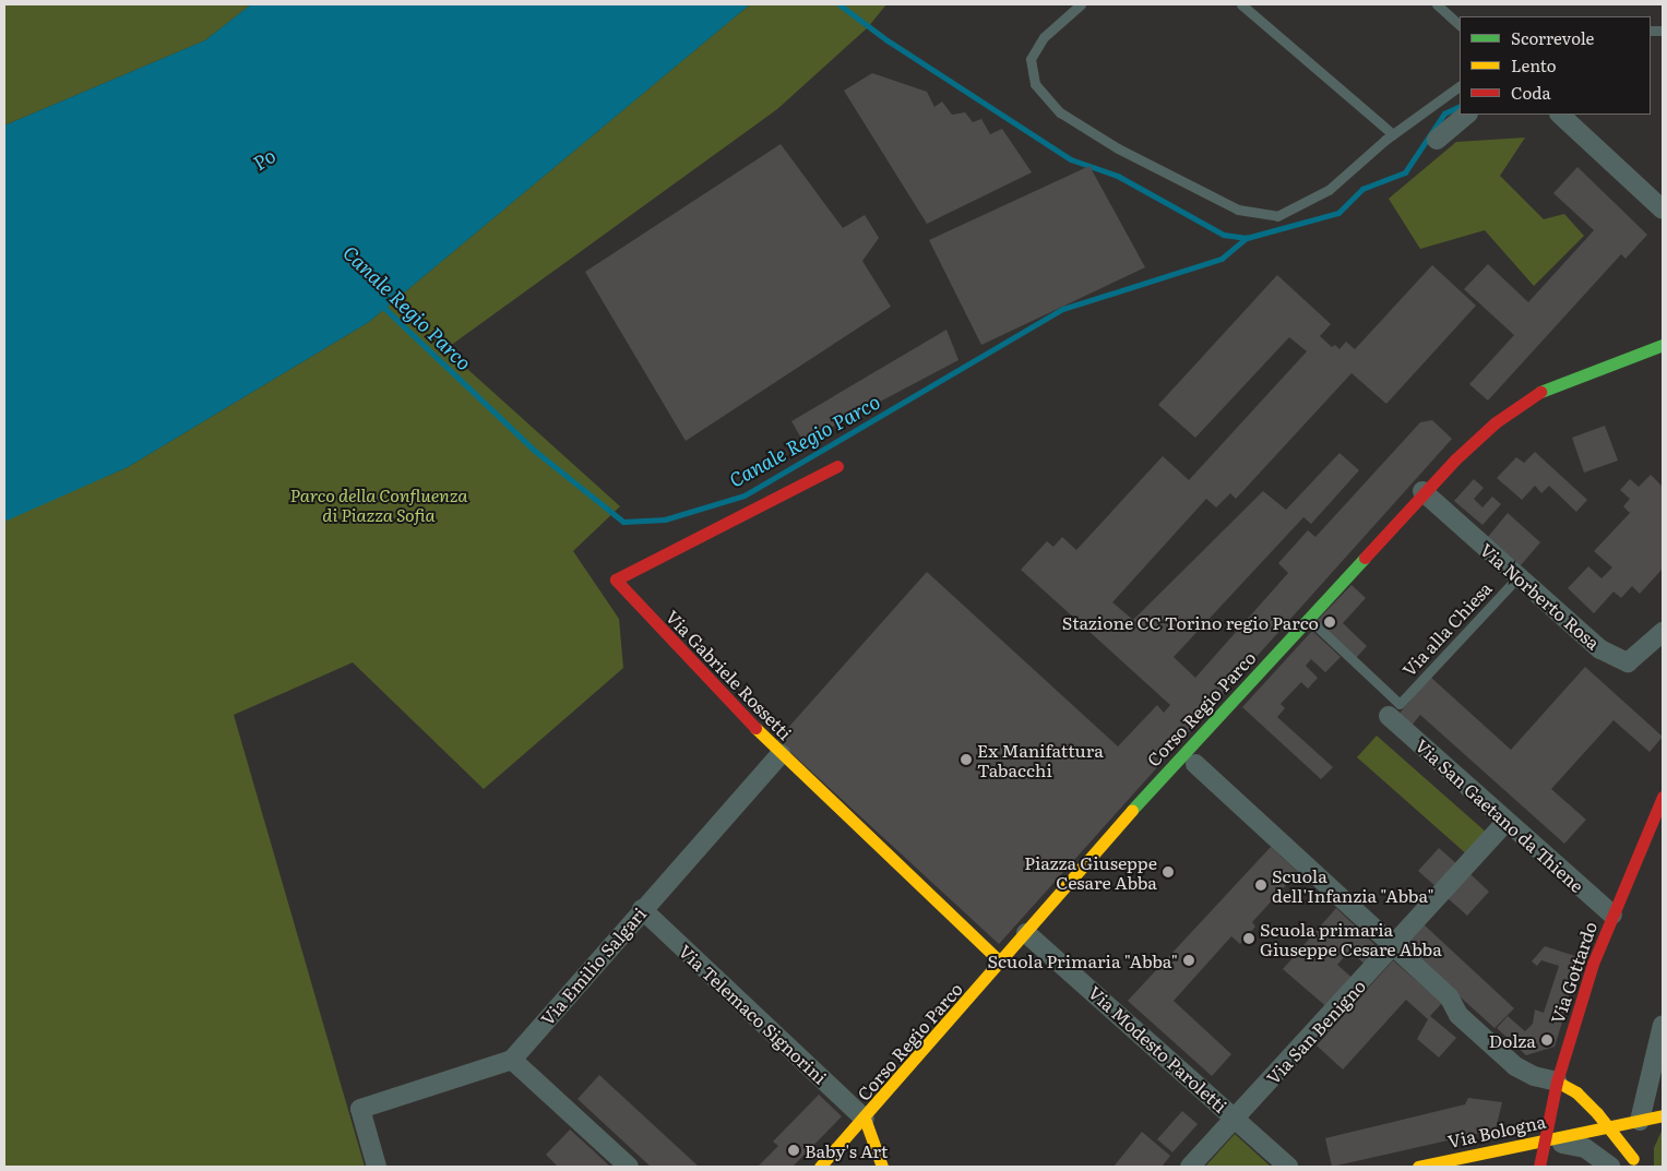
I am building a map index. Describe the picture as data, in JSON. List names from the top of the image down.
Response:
{
  "streets": {
    "street": [
      "Via Norberto Rosa",
      "Via Gabriele Rossetti",
      "Corso Regio Parco",
      "Via San Gaetano da Thiene",
      "Via Emilio Salgari",
      "Via Gottardo",
      "Via Telemaco Signorini",
      "Via San Benigno",
      "Via Modesto Paroletti",
      "Via Bologna"
    ],
    "lane": ["Via alla Chiesa"]
  },
  "crossings": [
    ["Via Norberto Rosa", "Via alla Chiesa"],
    ["Via Norberto Rosa", "Corso Regio Parco"],
    ["Via alla Chiesa", "Via San Gaetano da Thiene"],
    ["Via Gabriele Rossetti", "Corso Regio Parco"],
    ["Via Gabriele Rossetti", "Via Emilio Salgari"],
    ["Corso Regio Parco", "Via San Gaetano da Thiene"],
    ["Corso Regio Parco", "Via Telemaco Signorini"],
    ["Corso Regio Parco", "Via Modesto Paroletti"],
    ["Via San Gaetano da Thiene", "Via Gottardo"],
    ["Via San Gaetano da Thiene", "Via San Benigno"],
    ["Via Emilio Salgari", "Via Telemaco Signorini"],
    ["Via Gottardo", "Via Bologna"],
    ["Via San Benigno", "Via Modesto Paroletti"]
  ],
  "water": ["Po", "Canale Regio Parco"],
  "parks": ["Parco della Confluenza di Piazza Sofia"],
  "places": [
    "Stazione CC Torino regio Parco",
    "Ex Manifattura Tabacchi",
    "Piazza Giuseppe Cesare Abba",
    "Scuola dell'Infanzia \"Abba\"",
    "Scuola primaria Giuseppe Cesare Abba",
    "Scuola Primaria \"Abba\"",
    "Dolza",
    "Baby's Art"
  ],
  "legend": ["Scorrevole", "Lento", "Coda"]
}
